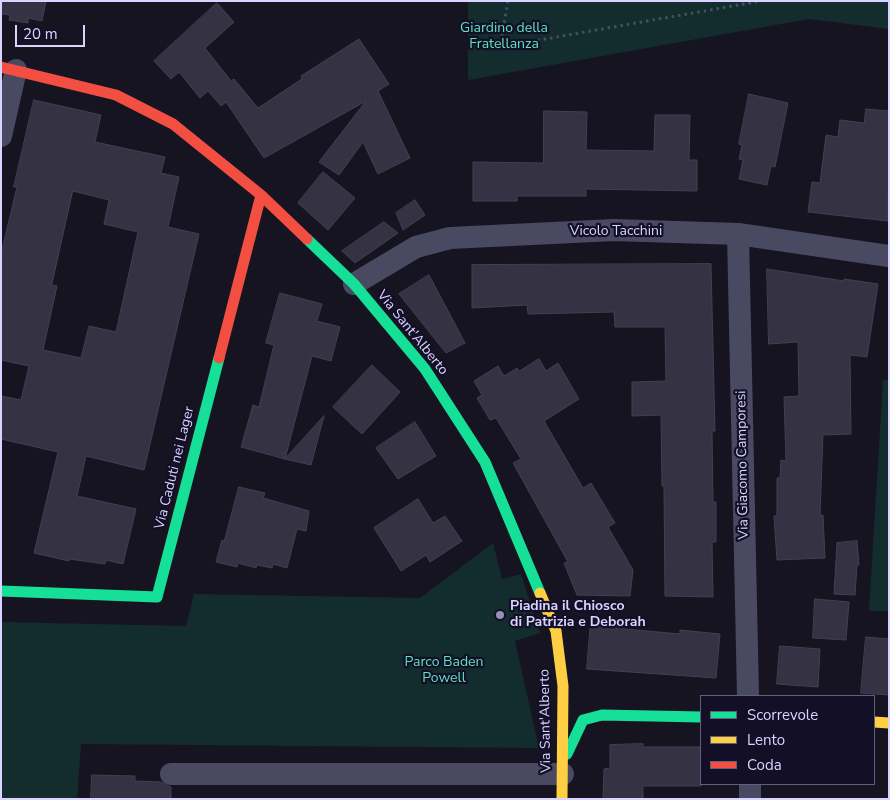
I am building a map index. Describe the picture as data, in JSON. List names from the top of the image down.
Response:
{
  "streets": {
    "street": [
      "Vicolo Tacchini",
      "Via Sant'Alberto",
      "Via Giacomo Camporesi",
      "Via Caduti nei Lager"
    ]
  },
  "crossings": [
    ["Vicolo Tacchini", "Via Sant'Alberto"],
    ["Vicolo Tacchini", "Via Giacomo Camporesi"],
    ["Via Sant'Alberto", "Via Caduti nei Lager"]
  ],
  "parks": ["Giardino della Fratellanza", "Parco Baden Powell"],
  "places": ["Piadina il Chiosco di Patrizia e Deborah"],
  "legend": ["Scorrevole", "Lento", "Coda"],
  "scale_bar": "20 m"
}
